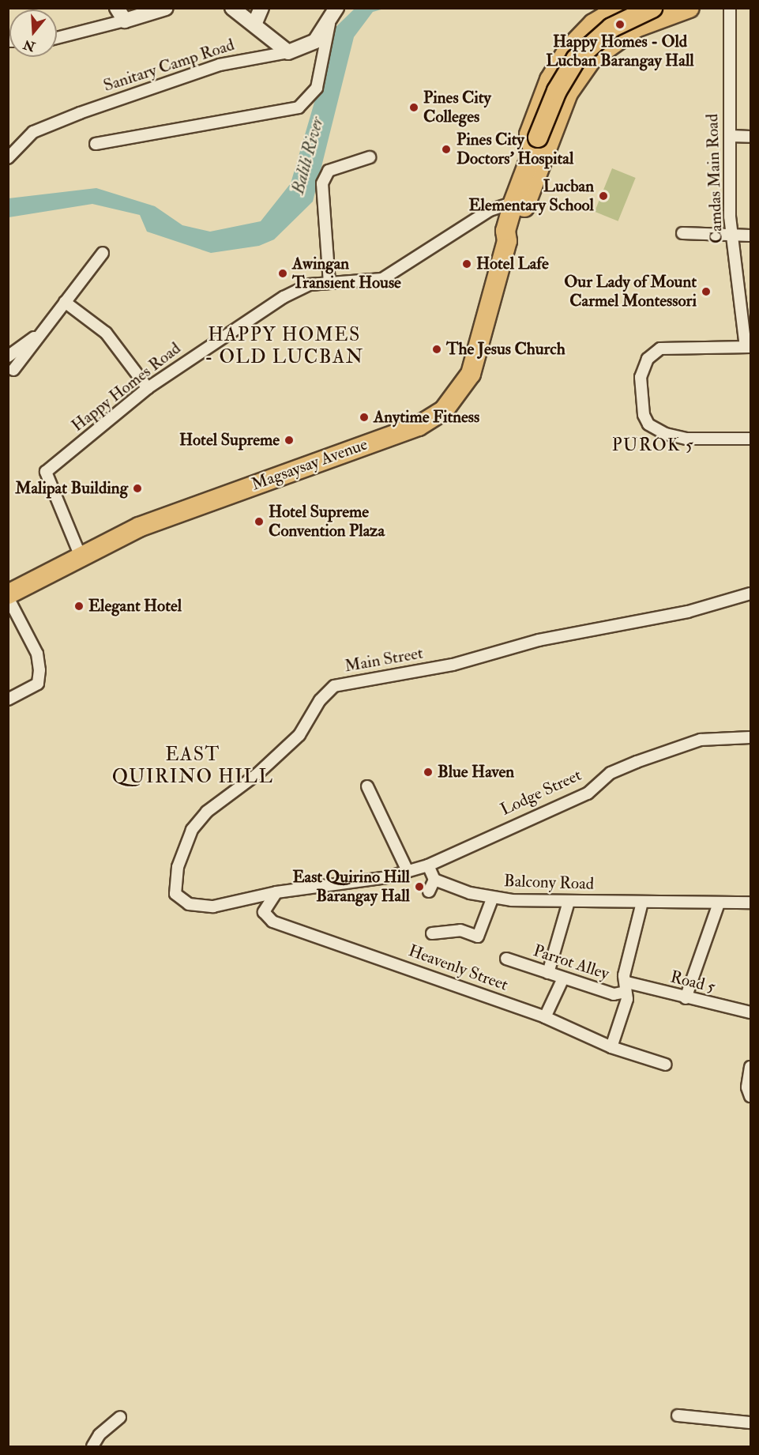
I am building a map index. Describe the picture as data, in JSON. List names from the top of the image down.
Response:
{
  "streets": {
    "highway": ["Magsaysay Avenue"],
    "street": [
      "Sanitary Camp Road",
      "Camdas Main Road",
      "Happy Homes Road",
      "Main Street",
      "Lodge Street",
      "Balcony Road",
      "Parrot Alley",
      "Heavenly Street",
      "Road 5"
    ]
  },
  "crossings": [
    ["Happy Homes Road", "Magsaysay Avenue"],
    ["Main Street", "Heavenly Street"],
    ["Parrot Alley", "Road 5"]
  ],
  "districts": ["HAPPY HOMES - OLD LUCBAN", "PUROK 5", "EAST QUIRINO HILL"],
  "water": ["Balili River"],
  "places": [
    "Happy Homes - Old Lucban Barangay Hall",
    "Pines City Colleges",
    "Pines City Doctors' Hospital",
    "Lucban Elementary School",
    "Hotel Lafe",
    "Awingan Transient House",
    "Our Lady of Mount Carmel Montessori",
    "The Jesus Church",
    "Anytime Fitness",
    "Hotel Supreme",
    "Malipat Building",
    "Hotel Supreme Convention Plaza",
    "Elegant Hotel",
    "Blue Haven",
    "East Quirino Hill Barangay Hall"
  ],
  "north": "bottom"
}
